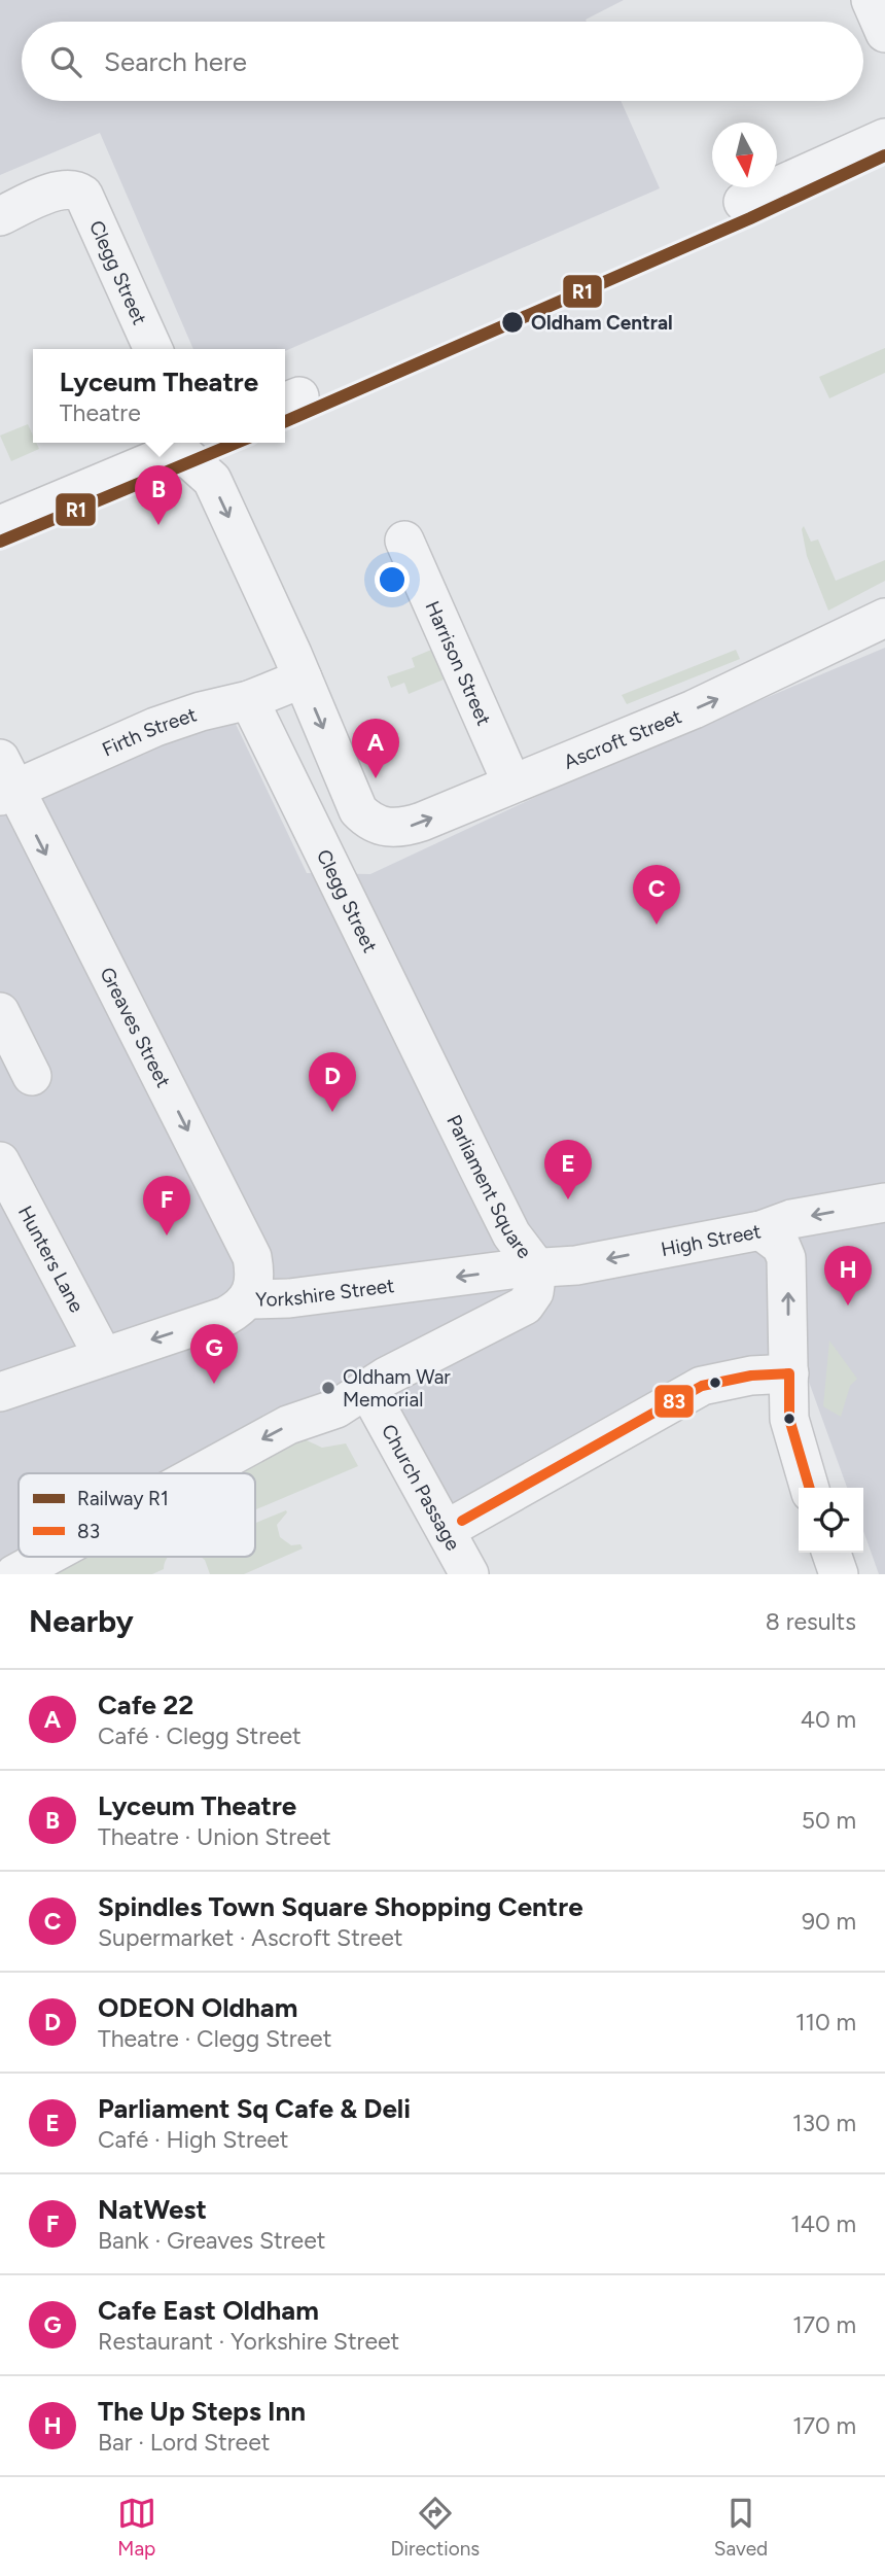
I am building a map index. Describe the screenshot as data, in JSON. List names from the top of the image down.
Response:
{
  "streets": {
    "street": [
      "Clegg Street",
      "Harrison Street",
      "Firth Street",
      "Ascroft Street",
      "Greaves Street",
      "Parliament Square",
      "High Street",
      "Hunters Lane",
      "Yorkshire Street",
      "Church Passage"
    ]
  },
  "crossings": [
    ["Clegg Street", "Firth Street"],
    ["Clegg Street", "Parliament Square"],
    ["Harrison Street", "Ascroft Street"],
    ["Firth Street", "Ascroft Street"],
    ["Firth Street", "Greaves Street"],
    ["Greaves Street", "Yorkshire Street"],
    ["Parliament Square", "High Street"],
    ["Parliament Square", "Yorkshire Street"],
    ["High Street", "Yorkshire Street"],
    ["Hunters Lane", "Yorkshire Street"]
  ],
  "one_way": ["Ascroft Street", "Greaves Street"],
  "places": ["Oldham Central", "Oldham War Memorial"],
  "lines": ["rail line R1", "transit line 83"],
  "legend": ["Railway R1", "83"],
  "north": "bottom",
  "page": {
    "search": "Search here",
    "popup": ["Lyceum Theatre", "Theatre"],
    "pins": [
      "B",
      "A",
      "C",
      "D",
      "E",
      "F",
      "H",
      "G"
    ],
    "heading": ["Nearby", "8 results"],
    "list": [
      {
        "mark": "A",
        "name": "Cafe 22",
        "note": "Café · Clegg Street",
        "value": "40 m"
      },
      {
        "mark": "B",
        "name": "Lyceum Theatre",
        "note": "Theatre · Union Street",
        "value": "50 m"
      },
      {
        "mark": "C",
        "name": "Spindles Town Square Shopping Centre",
        "note": "Supermarket · Ascroft Street",
        "value": "90 m"
      },
      {
        "mark": "D",
        "name": "ODEON Oldham",
        "note": "Theatre · Clegg Street",
        "value": "110 m"
      },
      {
        "mark": "E",
        "name": "Parliament Sq Cafe & Deli",
        "note": "Café · High Street",
        "value": "130 m"
      },
      {
        "mark": "F",
        "name": "NatWest",
        "note": "Bank · Greaves Street",
        "value": "140 m"
      },
      {
        "mark": "G",
        "name": "Cafe East Oldham",
        "note": "Restaurant · Yorkshire Street",
        "value": "170 m"
      },
      {
        "mark": "H",
        "name": "The Up Steps Inn",
        "note": "Bar · Lord Street",
        "value": "170 m"
      }
    ],
    "nav": ["Map", "Directions", "Saved"]
  }
}
